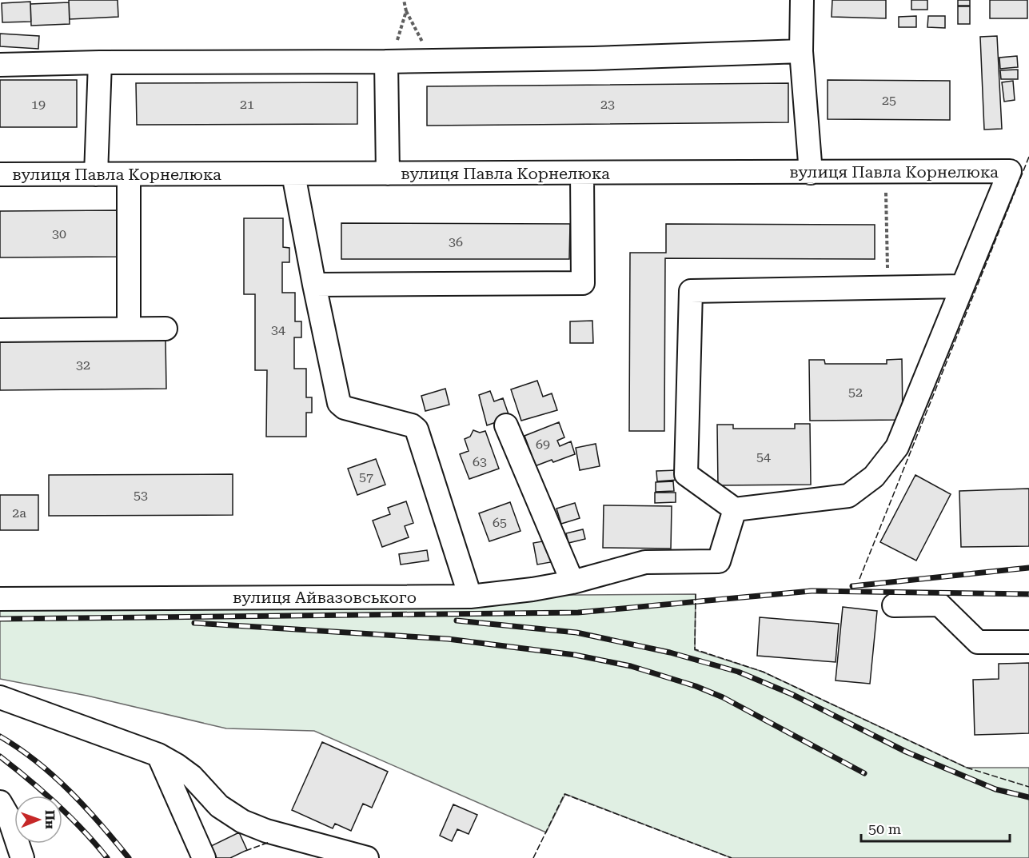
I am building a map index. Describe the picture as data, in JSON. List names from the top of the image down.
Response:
{
  "streets": {
    "street": ["вулиця Павла Корнелюка", "вулиця Айвазовського"]
  },
  "house_numbers": [
    "25",
    "19",
    "21",
    "23",
    "30",
    "36",
    "34",
    "32",
    "52",
    "69",
    "54",
    "63",
    "57",
    "53",
    "2а",
    "65"
  ],
  "scale_bar": "50 m",
  "north": "right"
}
